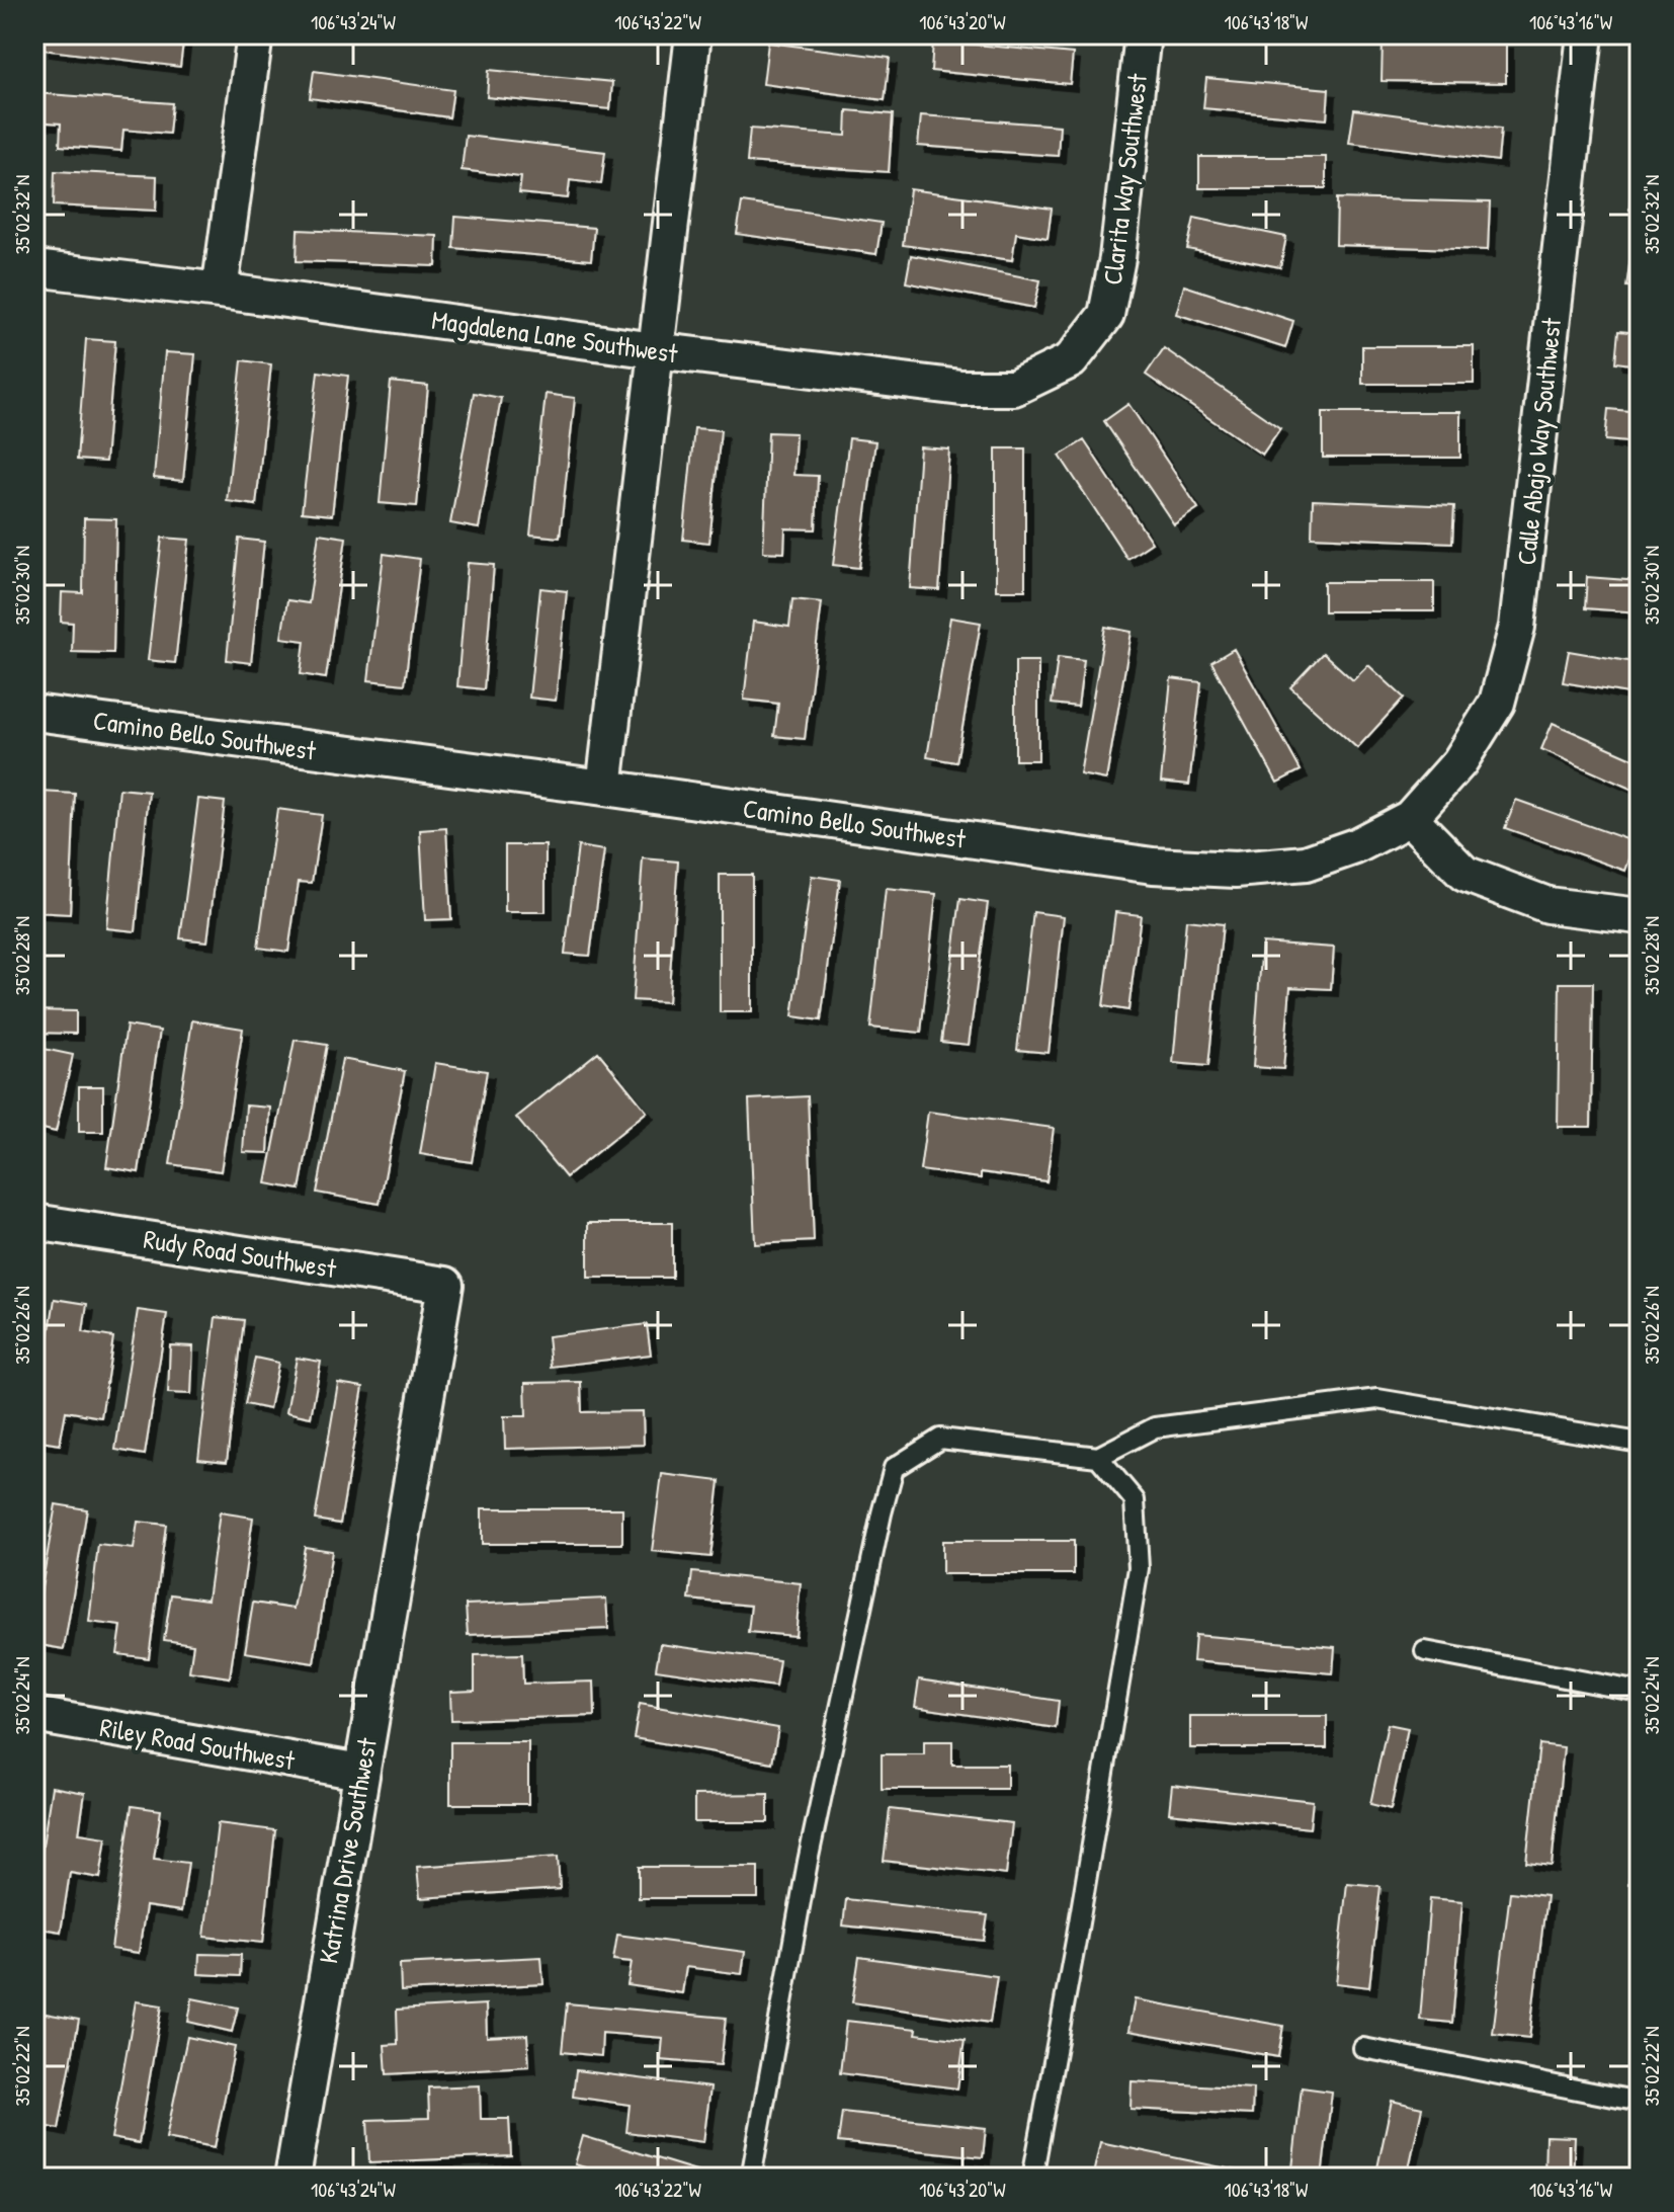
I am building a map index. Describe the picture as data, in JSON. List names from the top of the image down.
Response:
{
  "streets": {
    "street": [
      "Clarita Way Southwest",
      "Magdalena Lane Southwest",
      "Calle Abajo Way Southwest",
      "Camino Bello Southwest",
      "Rudy Road Southwest",
      "Riley Road Southwest",
      "Katrina Drive Southwest"
    ]
  },
  "crossings": [
    ["Clarita Way Southwest", "Magdalena Lane Southwest"],
    ["Calle Abajo Way Southwest", "Camino Bello Southwest"],
    ["Rudy Road Southwest", "Katrina Drive Southwest"],
    ["Riley Road Southwest", "Katrina Drive Southwest"]
  ],
  "coordinates": [
    "106°43'24\"W",
    "106°43'22\"W",
    "106°43'20\"W",
    "106°43'18\"W",
    "106°43'16\"W",
    "35°02'32\"N",
    "35°02'30\"N",
    "35°02'28\"N",
    "35°02'26\"N",
    "35°02'24\"N",
    "35°02'22\"N"
  ]
}
